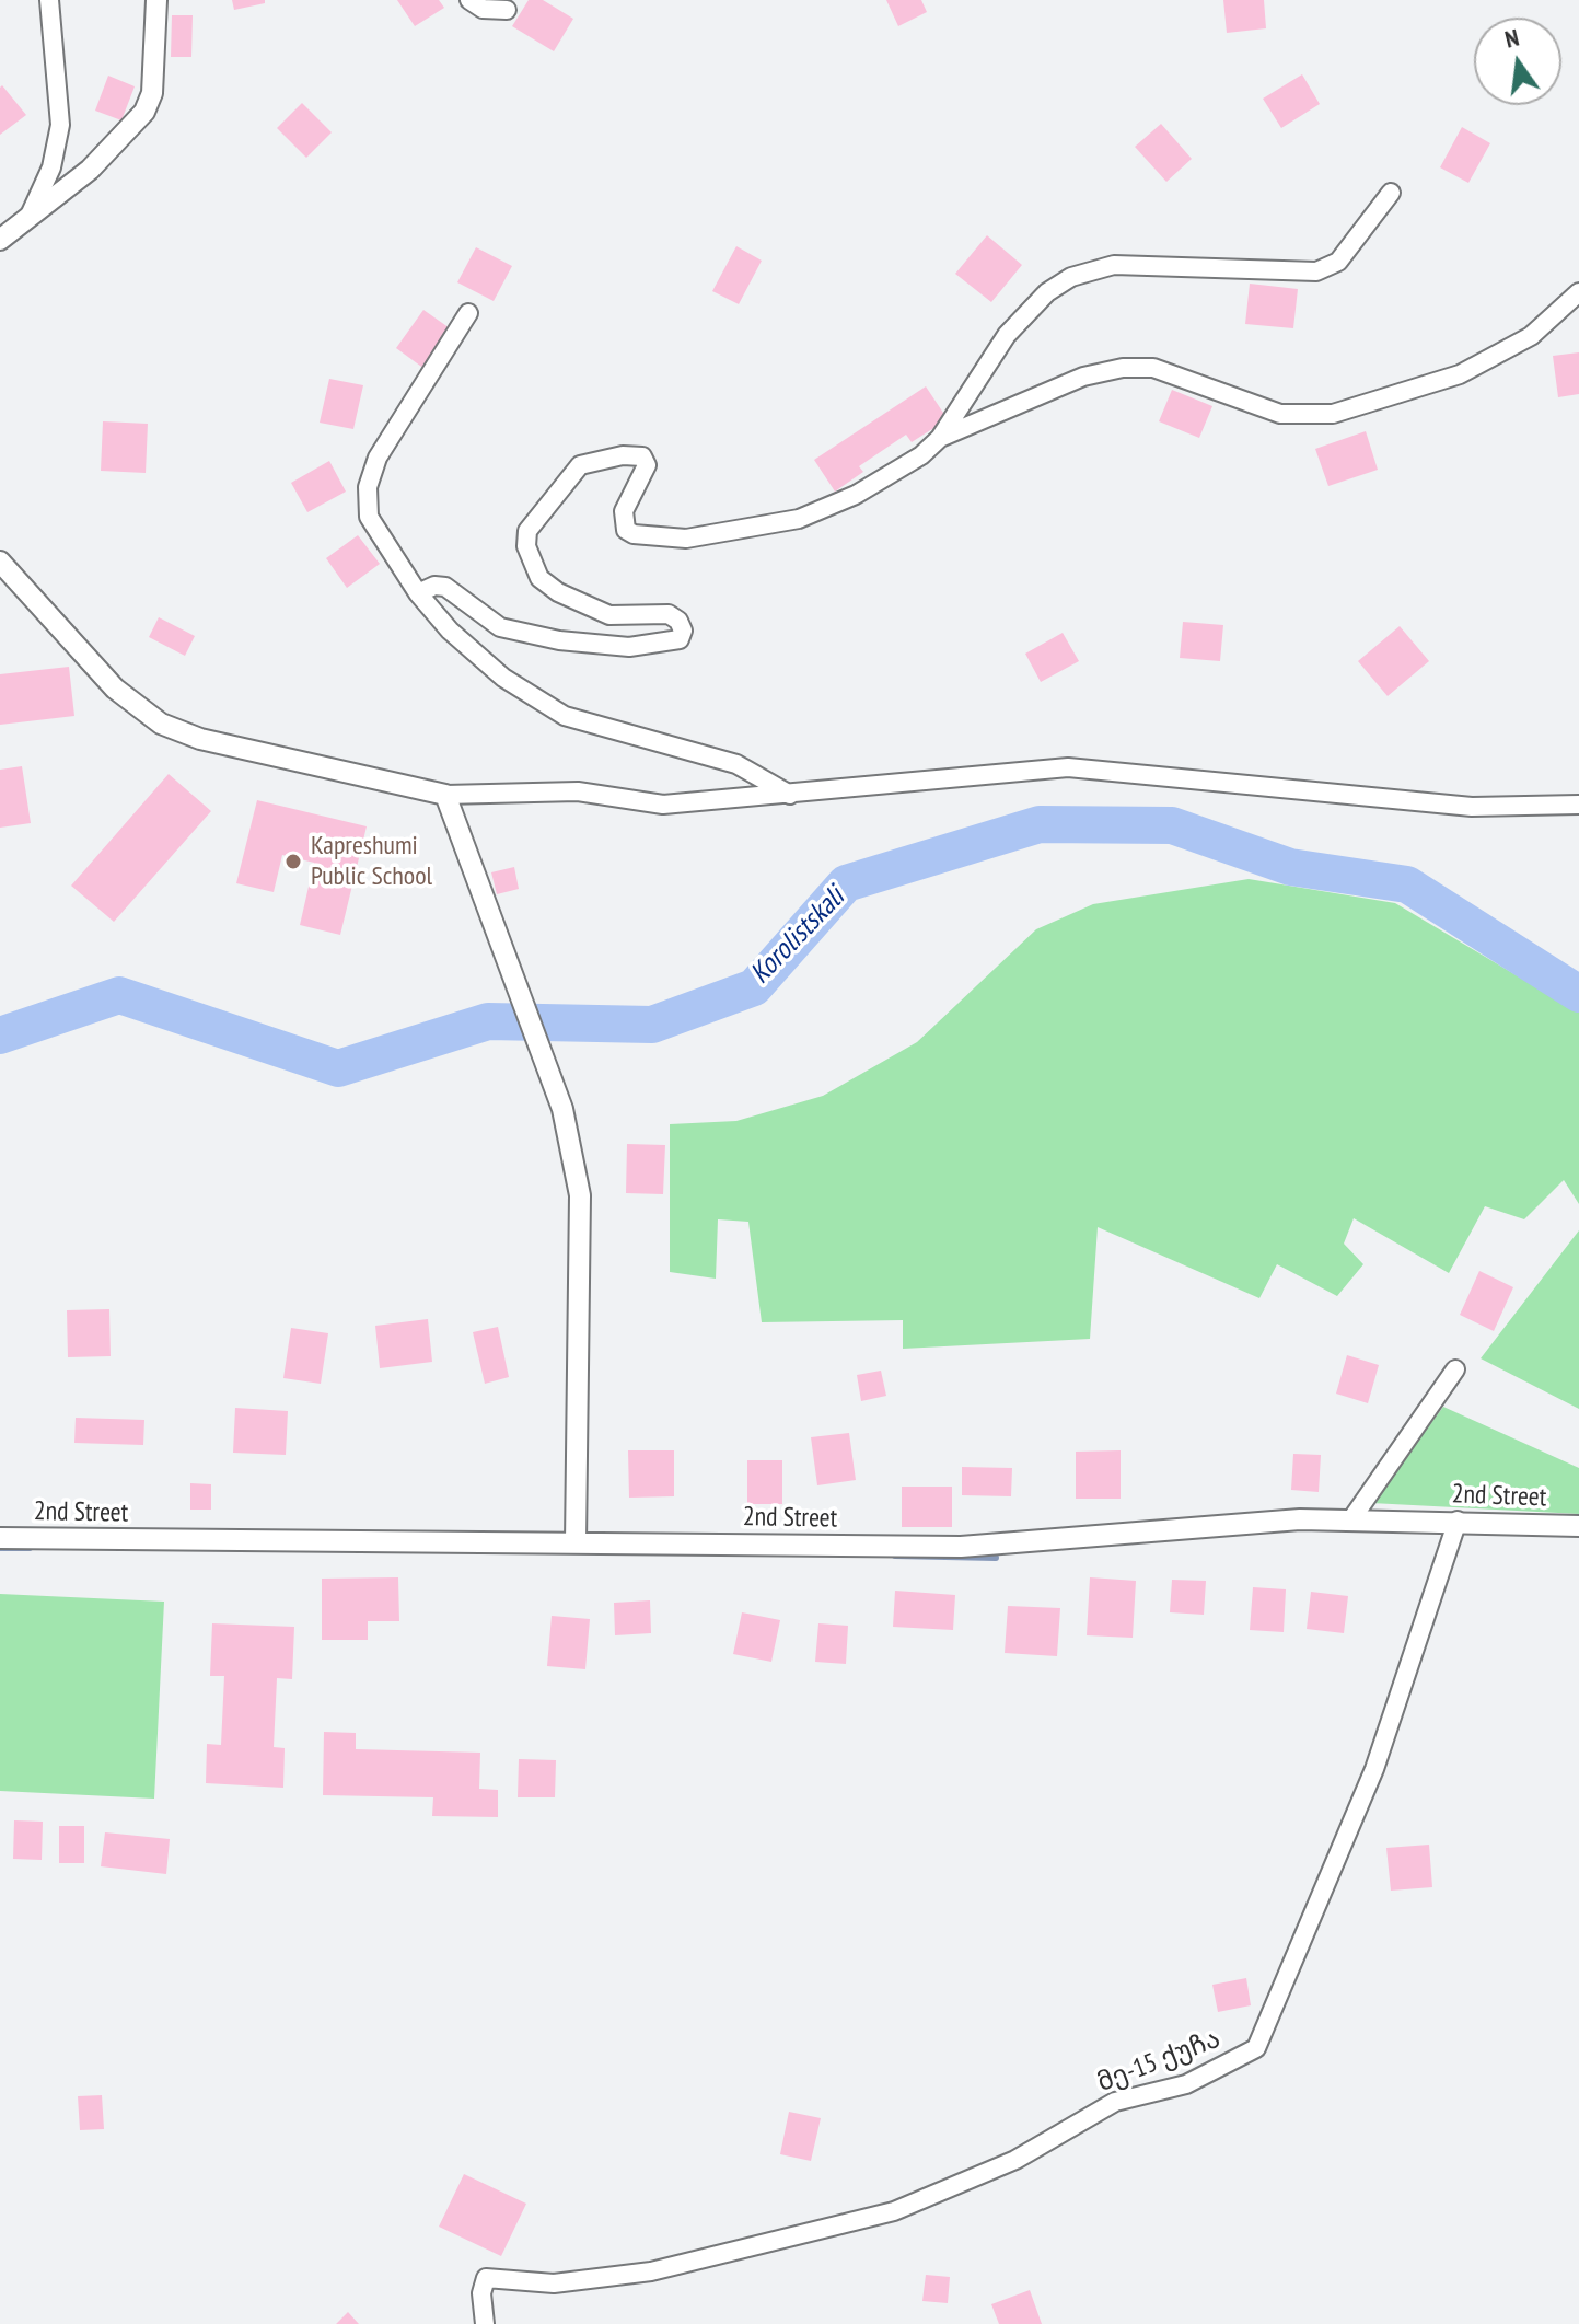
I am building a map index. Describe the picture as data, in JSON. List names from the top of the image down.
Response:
{
  "streets": {
    "street": ["2nd Street", "მე-15 ქუჩა"]
  },
  "crossings": [
    ["2nd Street", "მე-15 ქუჩა"]
  ],
  "water": ["Korolistskali"],
  "places": ["Kapreshumi Public School"],
  "north": "top"
}
